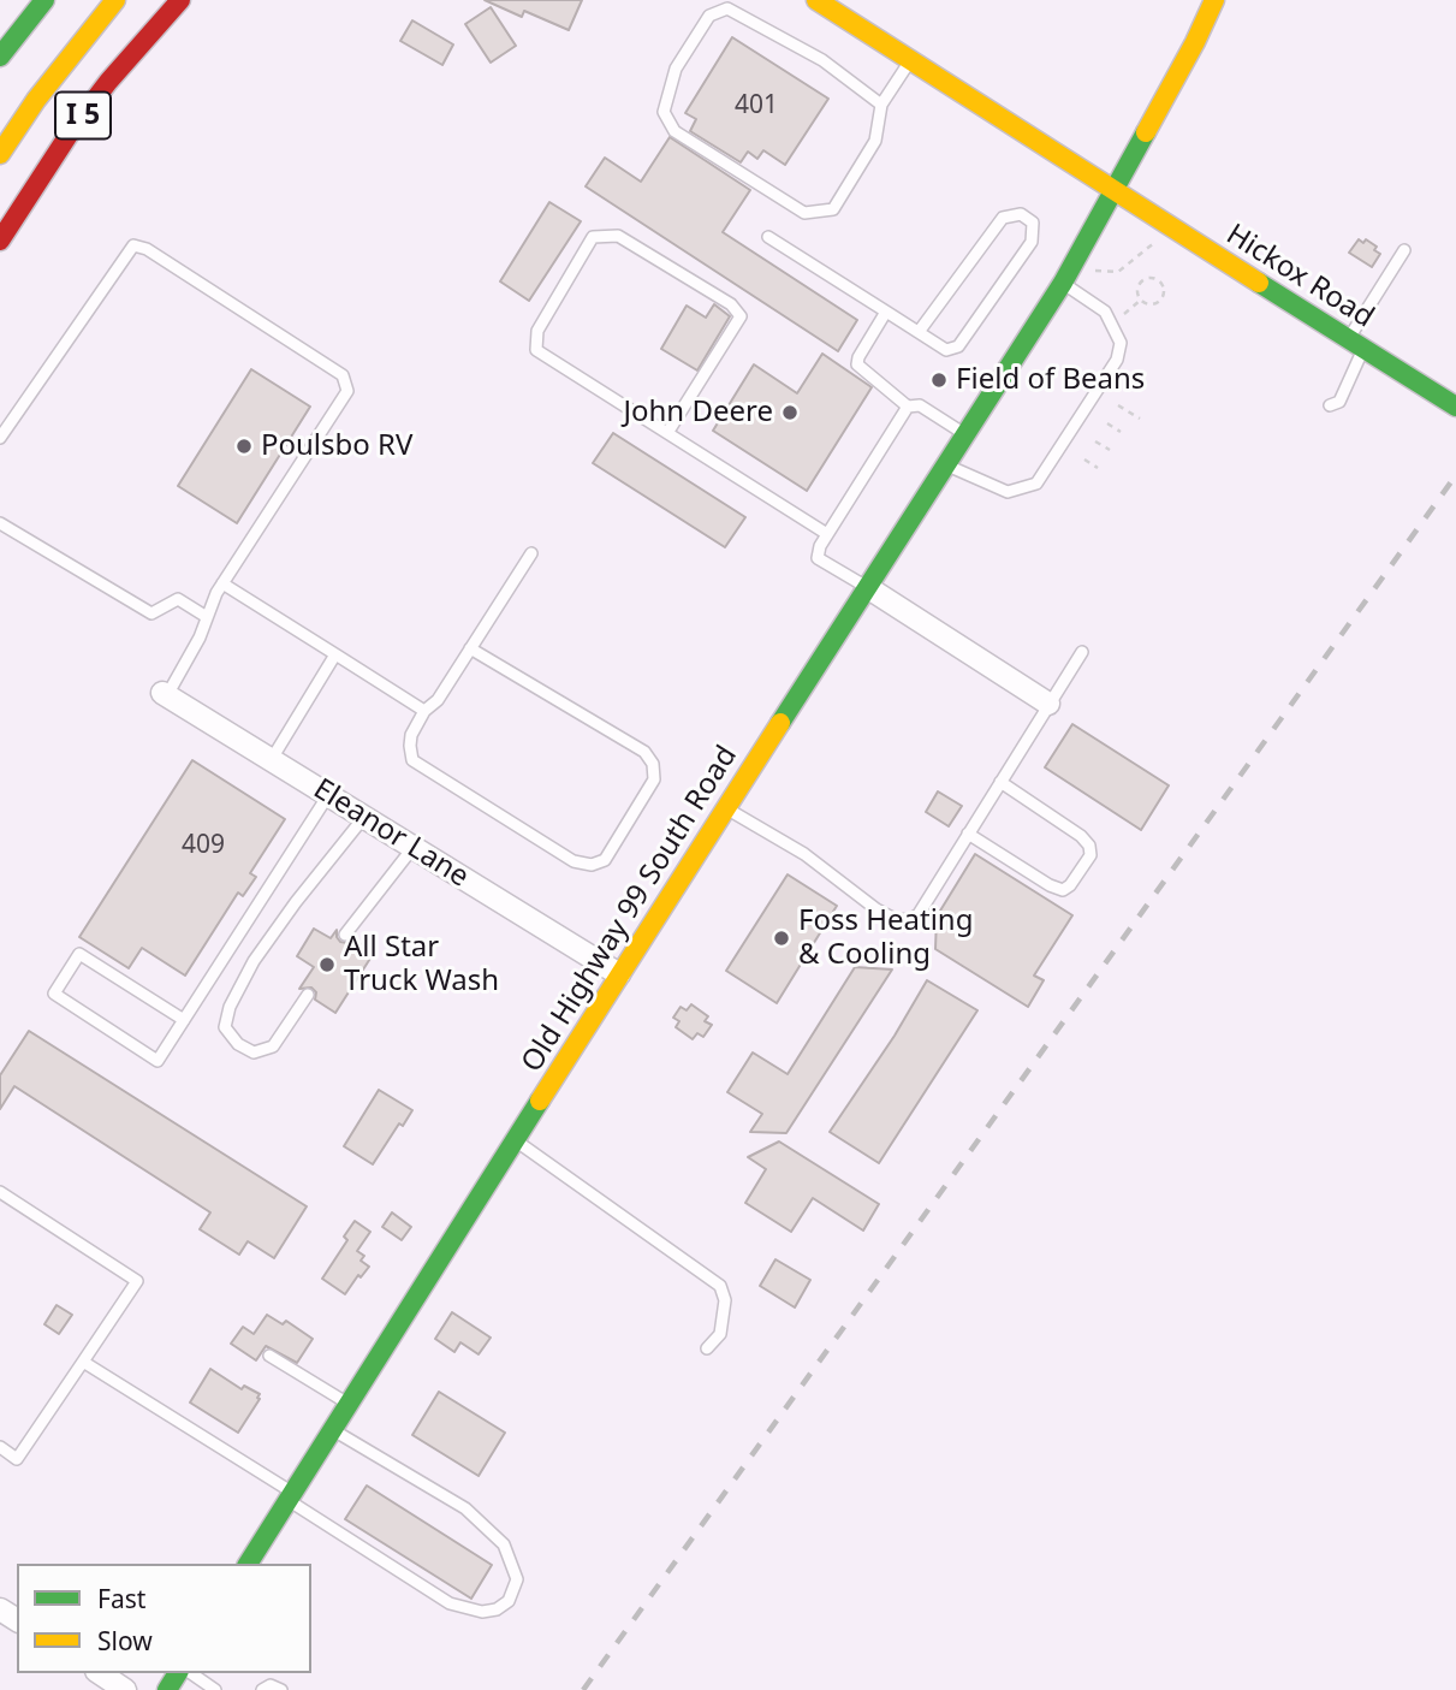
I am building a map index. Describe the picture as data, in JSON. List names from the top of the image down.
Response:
{
  "streets": {
    "main road": ["I 5", "Hickox Road", "Old Highway 99 South Road"],
    "street": ["Eleanor Lane"]
  },
  "crossings": [
    ["Hickox Road", "Old Highway 99 South Road"],
    ["Eleanor Lane", "Old Highway 99 South Road"]
  ],
  "places": [
    "Field of Beans",
    "John Deere",
    "Poulsbo RV",
    "Foss Heating & Cooling",
    "All Star Truck Wash"
  ],
  "house_numbers": ["401", "409"],
  "legend": ["Fast", "Slow"]
}
